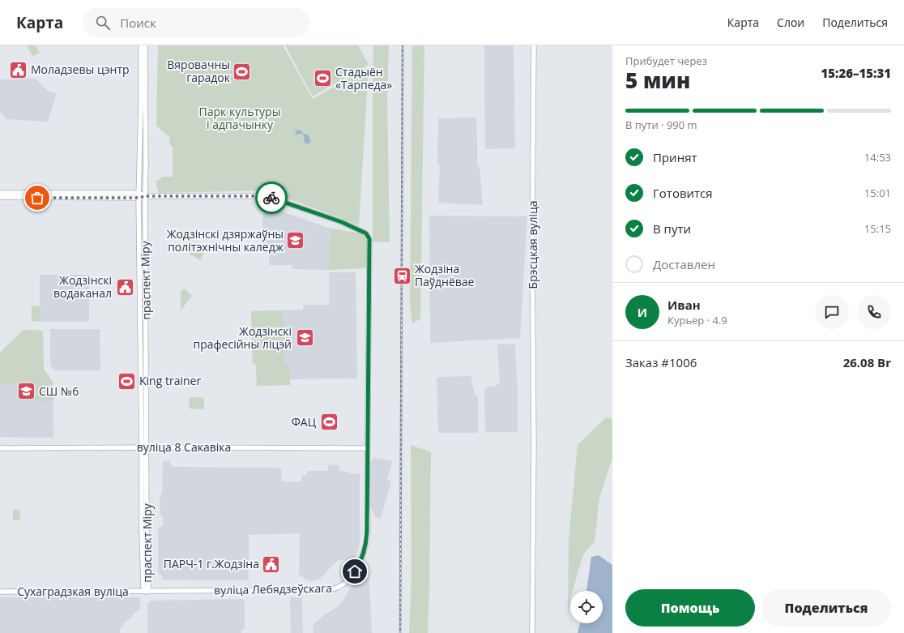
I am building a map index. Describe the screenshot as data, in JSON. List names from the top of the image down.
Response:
{
  "streets": {
    "main road": [
      "Брэсцкая вуліца",
      "праспект Міру",
      "вуліца 8 Сакавіка",
      "вуліца Лебядзеўскага",
      "Сухаградзкая вуліца"
    ]
  },
  "crossings": [
    ["праспект Міру", "вуліца 8 Сакавіка"],
    ["праспект Міру", "вуліца Лебядзеўскага"],
    ["праспект Міру", "Сухаградзкая вуліца"],
    ["вуліца 8 Сакавіка", "вуліца Лебядзеўскага"],
    ["вуліца Лебядзеўскага", "Сухаградзкая вуліца"]
  ],
  "parks": ["Парк культуры і адпачынку"],
  "places": {
    "public building": ["Моладзевы цэнтр", "Жодзінскі водаканал", "ПАРЧ-1 г.Жодзіна"],
    "sports": [
      "Вяровачны гарадок",
      "Стадыён «Тарпеда»",
      "King trainer",
      "ФАЦ"
    ],
    "school or university": ["Жодзінскі дзяржаўны політэхнічны каледж", "Жодзінскі прафесійны ліцэй", "СШ №6"],
    "station": ["Жодзіна Паўднёвае"]
  },
  "page": {
    "header": "Карта",
    "search": "Поиск",
    "nav": ["Карта", "Слои", "Поделиться"],
    "heading": ["5 мин", "Прибудет через", "15:26–15:31"],
    "panel": [
      "Иван",
      "Курьер · 4.9",
      "Заказ #1006",
      "26.08 Br"
    ],
    "bar": "В пути · 990 m",
    "list": [
      ["Принят", "14:53"],
      ["Готовится", "15:01"],
      ["В пути", "15:15"],
      "Доставлен"
    ],
    "round": "И",
    "buttons": ["Помощь", "Поделиться"]
  }
}
